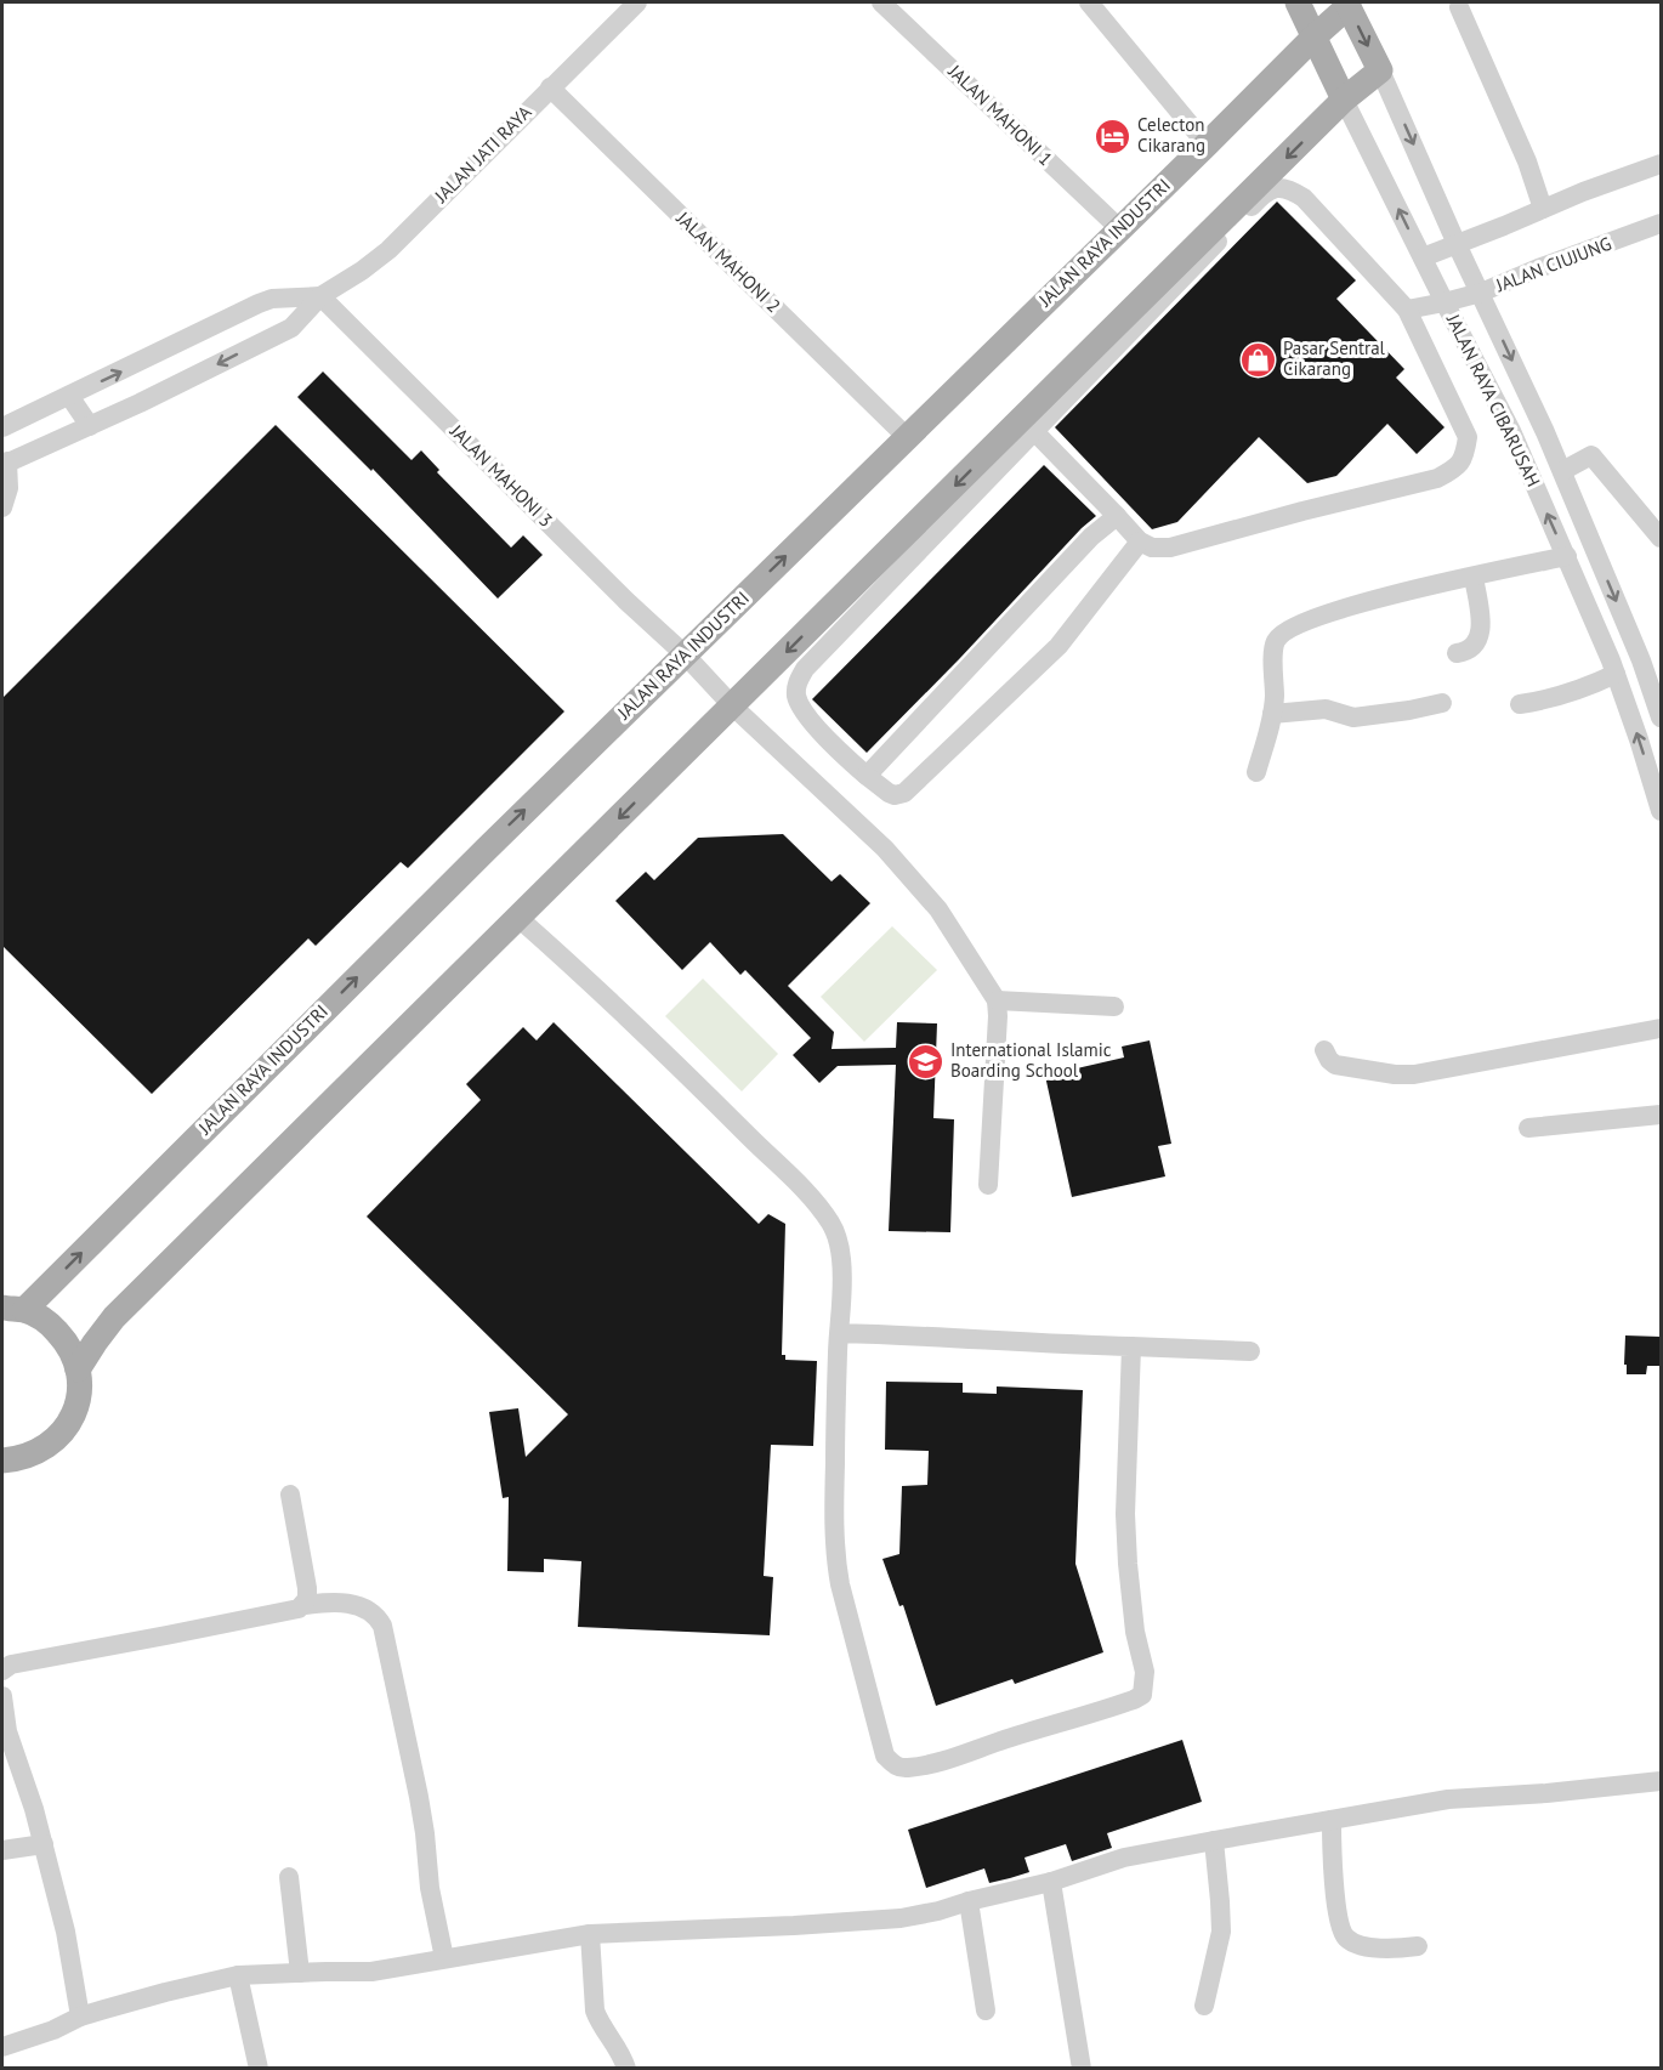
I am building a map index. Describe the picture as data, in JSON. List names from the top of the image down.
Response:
{
  "streets": {
    "main road": ["JALAN RAYA INDUSTRI", "JALAN RAYA CIBARUSAH"],
    "street": [
      "JALAN MAHONI 1",
      "JALAN JATI RAYA",
      "JALAN MAHONI 2",
      "JALAN CIUJUNG",
      "JALAN MAHONI 3"
    ]
  },
  "crossings": [
    ["JALAN MAHONI 1", "JALAN RAYA INDUSTRI"],
    ["JALAN JATI RAYA", "JALAN MAHONI 2"],
    ["JALAN JATI RAYA", "JALAN MAHONI 3"],
    ["JALAN RAYA INDUSTRI", "JALAN MAHONI 2"],
    ["JALAN RAYA INDUSTRI", "JALAN RAYA CIBARUSAH"],
    ["JALAN RAYA INDUSTRI", "JALAN MAHONI 3"],
    ["JALAN CIUJUNG", "JALAN RAYA CIBARUSAH"]
  ],
  "places": {
    "hotel": ["Celecton Cikarang"],
    "shop": ["Pasar Sentral Cikarang"],
    "school or university": ["International Islamic Boarding School"]
  }
}
